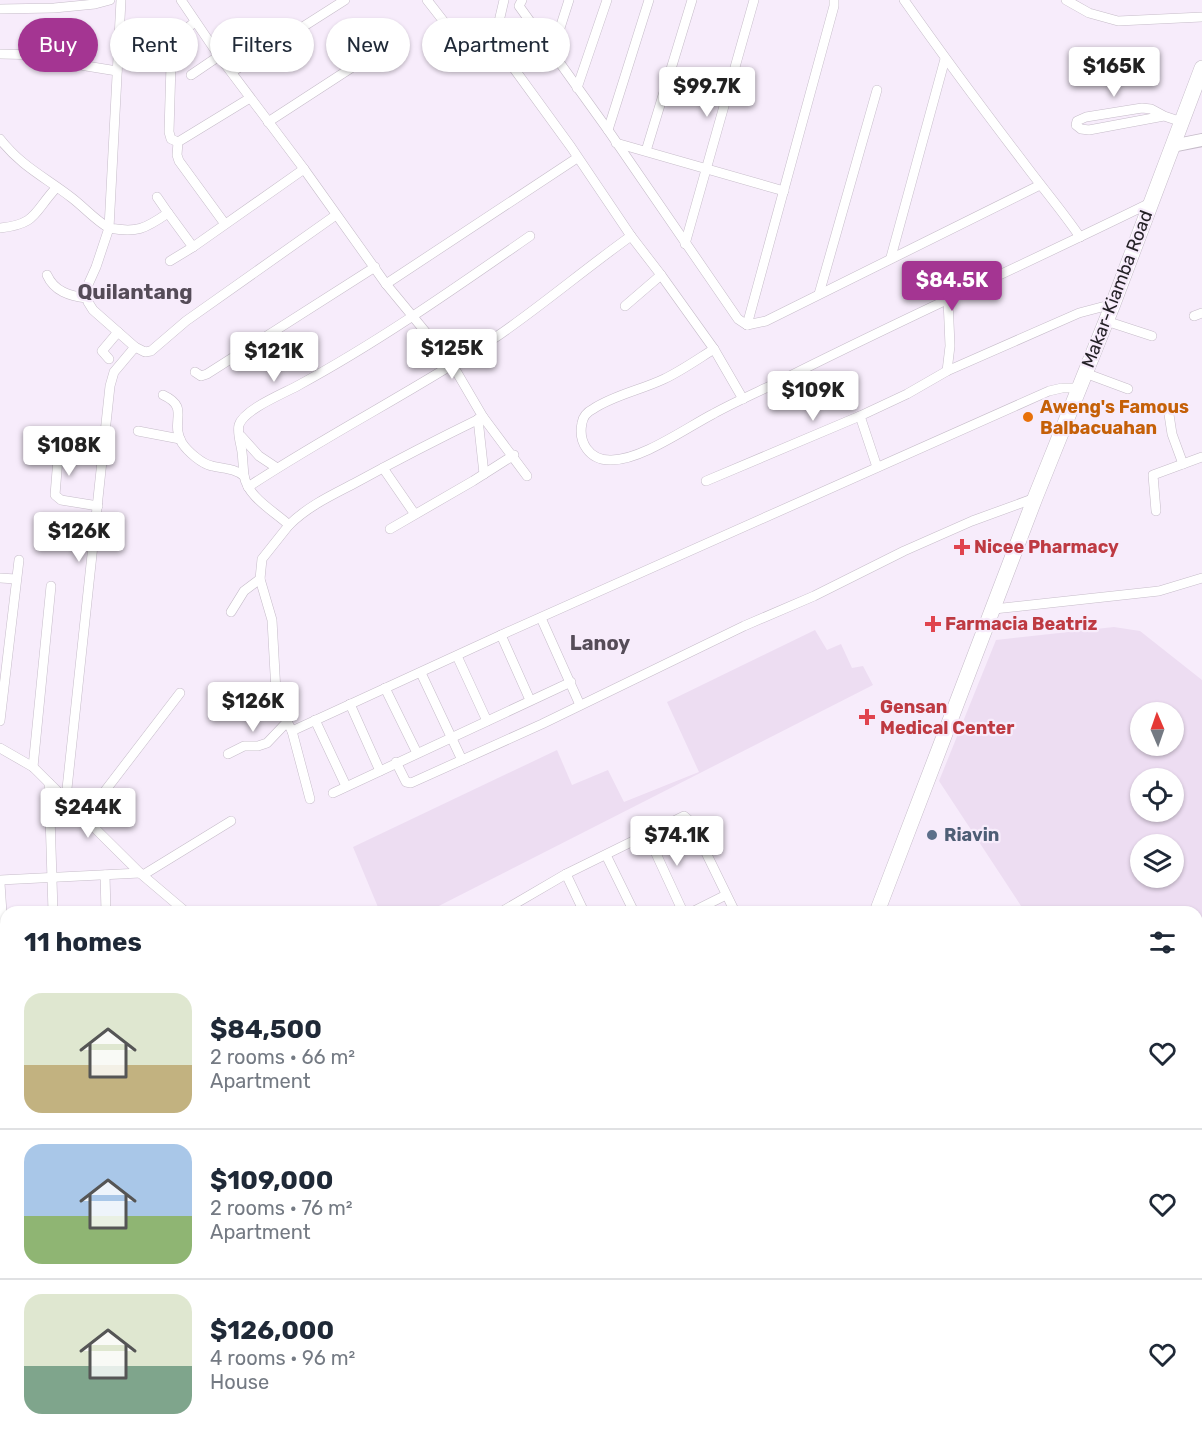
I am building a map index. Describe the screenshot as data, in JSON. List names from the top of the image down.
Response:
{
  "streets": {
    "main road": ["Makar-Kiamba Road"]
  },
  "districts": ["Quilantang", "Lanoy"],
  "places": {
    "other": ["Aweng's Famous Balbacuahan", "Riavin"],
    "health": ["Nicee Pharmacy", "Farmacia Beatriz", "Gensan Medical Center"]
  },
  "north": "top",
  "page": {
    "chip": [
      "Buy",
      "Rent",
      "Filters",
      "New",
      "Apartment"
    ],
    "price": [
      "$165K",
      "$99.7K",
      "$84.5K",
      "$125K",
      "$121K",
      "$109K",
      "$108K",
      "$126K",
      "$126K",
      "$244K",
      "$74.1K"
    ],
    "heading": "11 homes",
    "list": [
      {
        "name": "$84,500",
        "note": "2 rooms · 66 m² · Apartment"
      },
      {
        "name": "$109,000",
        "note": "2 rooms · 76 m² · Apartment"
      },
      {
        "name": "$126,000",
        "note": "4 rooms · 96 m² · House"
      }
    ]
  }
}
